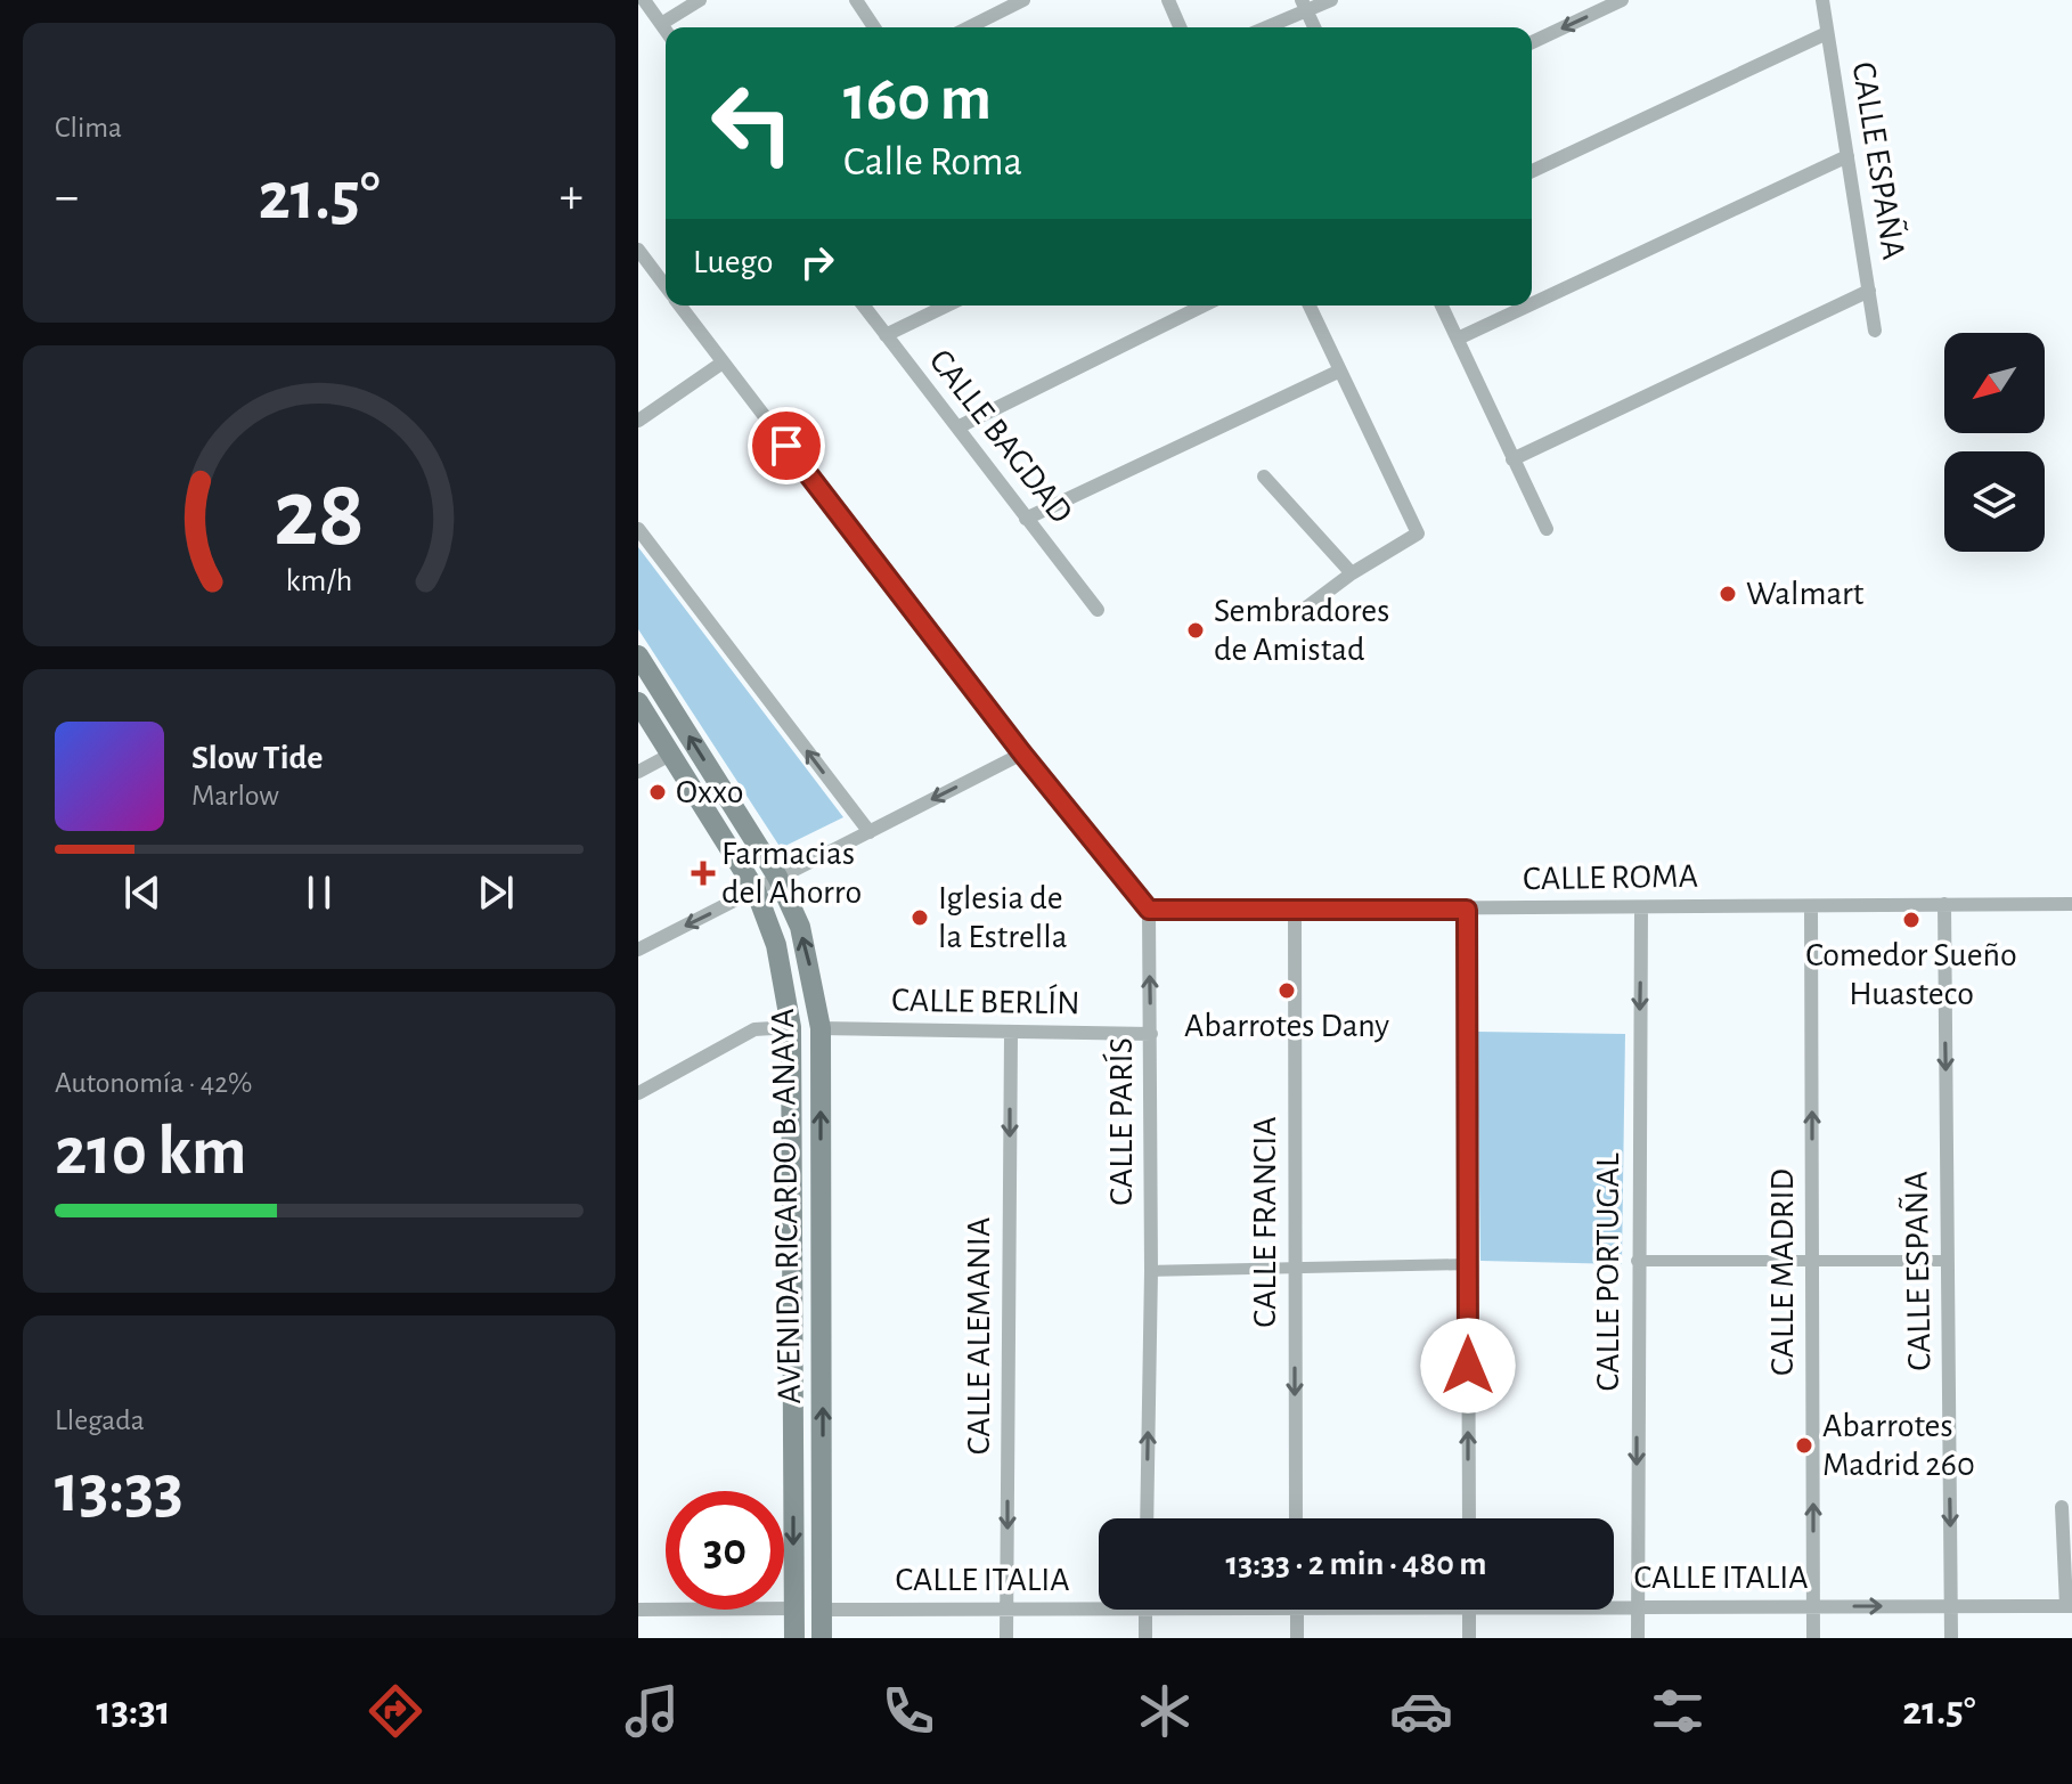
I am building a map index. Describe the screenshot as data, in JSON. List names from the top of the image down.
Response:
{
  "streets": {
    "main road": ["AVENIDA RICARDO B. ANAYA"],
    "street": [
      "CALLE ESPAÑA",
      "CALLE BAGDAD",
      "CALLE ROMA",
      "CALLE BERLÍN",
      "CALLE PARÍS",
      "CALLE FRANCIA",
      "CALLE PORTUGAL",
      "CALLE MADRID",
      "CALLE ALEMANIA",
      "CALLE ITALIA"
    ]
  },
  "crossings": [
    ["CALLE ESPAÑA", "CALLE ROMA"],
    ["CALLE ESPAÑA", "CALLE ITALIA"],
    ["CALLE ROMA", "CALLE PARÍS"],
    ["CALLE ROMA", "CALLE FRANCIA"],
    ["CALLE ROMA", "CALLE PORTUGAL"],
    ["CALLE ROMA", "CALLE MADRID"],
    ["CALLE BERLÍN", "CALLE PARÍS"],
    ["CALLE BERLÍN", "AVENIDA RICARDO B. ANAYA"],
    ["CALLE BERLÍN", "CALLE ALEMANIA"],
    ["AVENIDA RICARDO B. ANAYA", "CALLE ITALIA"],
    ["CALLE PORTUGAL", "CALLE ITALIA"],
    ["CALLE MADRID", "CALLE ITALIA"],
    ["CALLE ALEMANIA", "CALLE ITALIA"]
  ],
  "one_way": [
    "CALLE ESPAÑA",
    "CALLE PARÍS",
    "CALLE FRANCIA",
    "CALLE PORTUGAL",
    "CALLE MADRID",
    "CALLE ALEMANIA"
  ],
  "places": {
    "other": [
      "Walmart",
      "Sembradores de Amistad",
      "Oxxo",
      "Iglesia de la Estrella",
      "Comedor Sueño Huasteco",
      "Abarrotes Dany",
      "Abarrotes Madrid 260"
    ],
    "health": ["Farmacias del Ahorro"]
  },
  "north": "bottom left",
  "page": {
    "tile": [
      "Clima",
      ["Autonomía · 42%", "210 km"],
      ["Llegada", "13:33"]
    ],
    "turn": ["160 m", "Calle Roma"],
    "heat": ["−", "21.5°", "+"],
    "then": "Luego",
    "song": ["Slow Tide", "Marlow"],
    "limit": "30",
    "trip": "13:33 · 2 min · 480 m",
    "tabs": ["13:31", "21.5°"],
    "gauge": ["28", "km/h"]
  }
}
